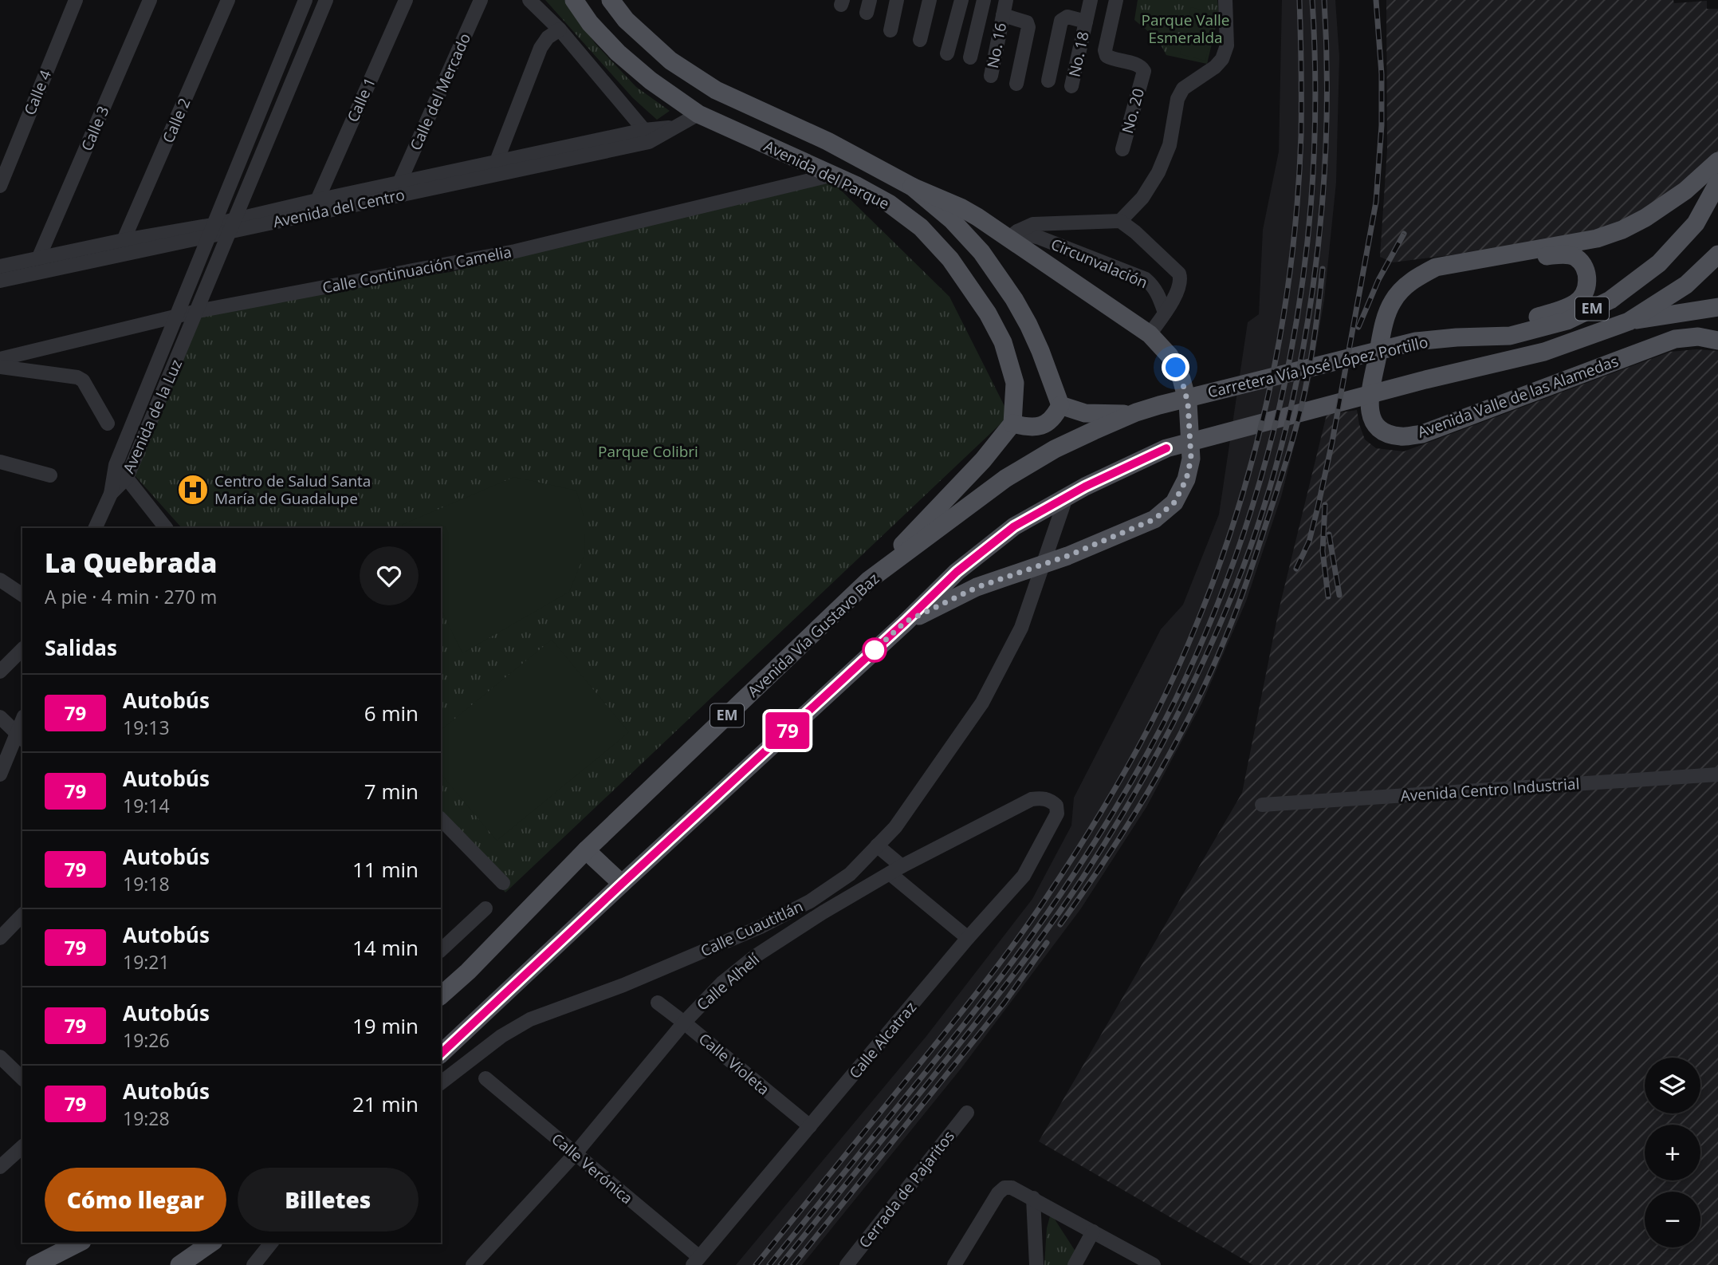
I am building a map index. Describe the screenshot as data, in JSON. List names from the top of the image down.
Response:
{
  "streets": {
    "main road": [
      "Avenida del Parque",
      "EM",
      "Carretera Vía José López Portillo",
      "Avenida Valle de las Alamedas",
      "Avenida Vía Gustavo Baz"
    ],
    "street": [
      "No. 16",
      "No. 18",
      "Calle del Mercado",
      "Calle 4",
      "Calle 1",
      "No. 20",
      "Calle 2",
      "Calle 3",
      "Avenida del Centro",
      "Circunvalación",
      "Calle Continuación Camelia",
      "Avenida de la Luz",
      "Avenida Centro Industrial",
      "Calle Cuautitlán",
      "Calle Alhelí",
      "Calle Alcatraz",
      "Calle Violeta",
      "Calle Verónica",
      "Cerrada de Pajaritos"
    ]
  },
  "crossings": [
    ["Calle del Mercado", "Avenida del Centro"],
    ["Calle 1", "Avenida del Centro"],
    ["Calle 2", "Avenida del Centro"],
    ["Calle 3", "Avenida del Centro"],
    ["Avenida del Parque", "Avenida del Centro"],
    ["Avenida del Parque", "Calle Continuación Camelia"],
    ["Avenida del Centro", "Avenida de la Luz"],
    ["Calle Continuación Camelia", "Avenida de la Luz"],
    ["EM", "Calle Cuautitlán"],
    ["Carretera Vía José López Portillo", "Avenida Vía Gustavo Baz"],
    ["Calle Alhelí", "Calle Alcatraz"],
    ["Calle Alhelí", "Calle Violeta"],
    ["Calle Alhelí", "Calle Verónica"],
    ["Calle Alcatraz", "Calle Violeta"],
    ["Calle Alcatraz", "Calle Verónica"]
  ],
  "parks": ["Parque Valle Esmeralda", "Parque Colibri"],
  "places": {
    "hospital": ["Centro de Salud Santa María de Guadalupe"]
  },
  "lines": ["bus line 79"],
  "page": {
    "on_map": "79",
    "heading": [
      ["La Quebrada", "A pie · 4 min · 270 m"],
      "Salidas"
    ],
    "list": [
      {
        "mark": "79",
        "name": "Autobús",
        "note": "19:13",
        "value": "6 min"
      },
      {
        "mark": "79",
        "name": "Autobús",
        "note": "19:14",
        "value": "7 min"
      },
      {
        "mark": "79",
        "name": "Autobús",
        "note": "19:18",
        "value": "11 min"
      },
      {
        "mark": "79",
        "name": "Autobús",
        "note": "19:21",
        "value": "14 min"
      },
      {
        "mark": "79",
        "name": "Autobús",
        "note": "19:26",
        "value": "19 min"
      },
      {
        "mark": "79",
        "name": "Autobús",
        "note": "19:28",
        "value": "21 min"
      }
    ],
    "map_buttons": ["+", "−"],
    "buttons": ["Cómo llegar", "Billetes"]
  }
}
